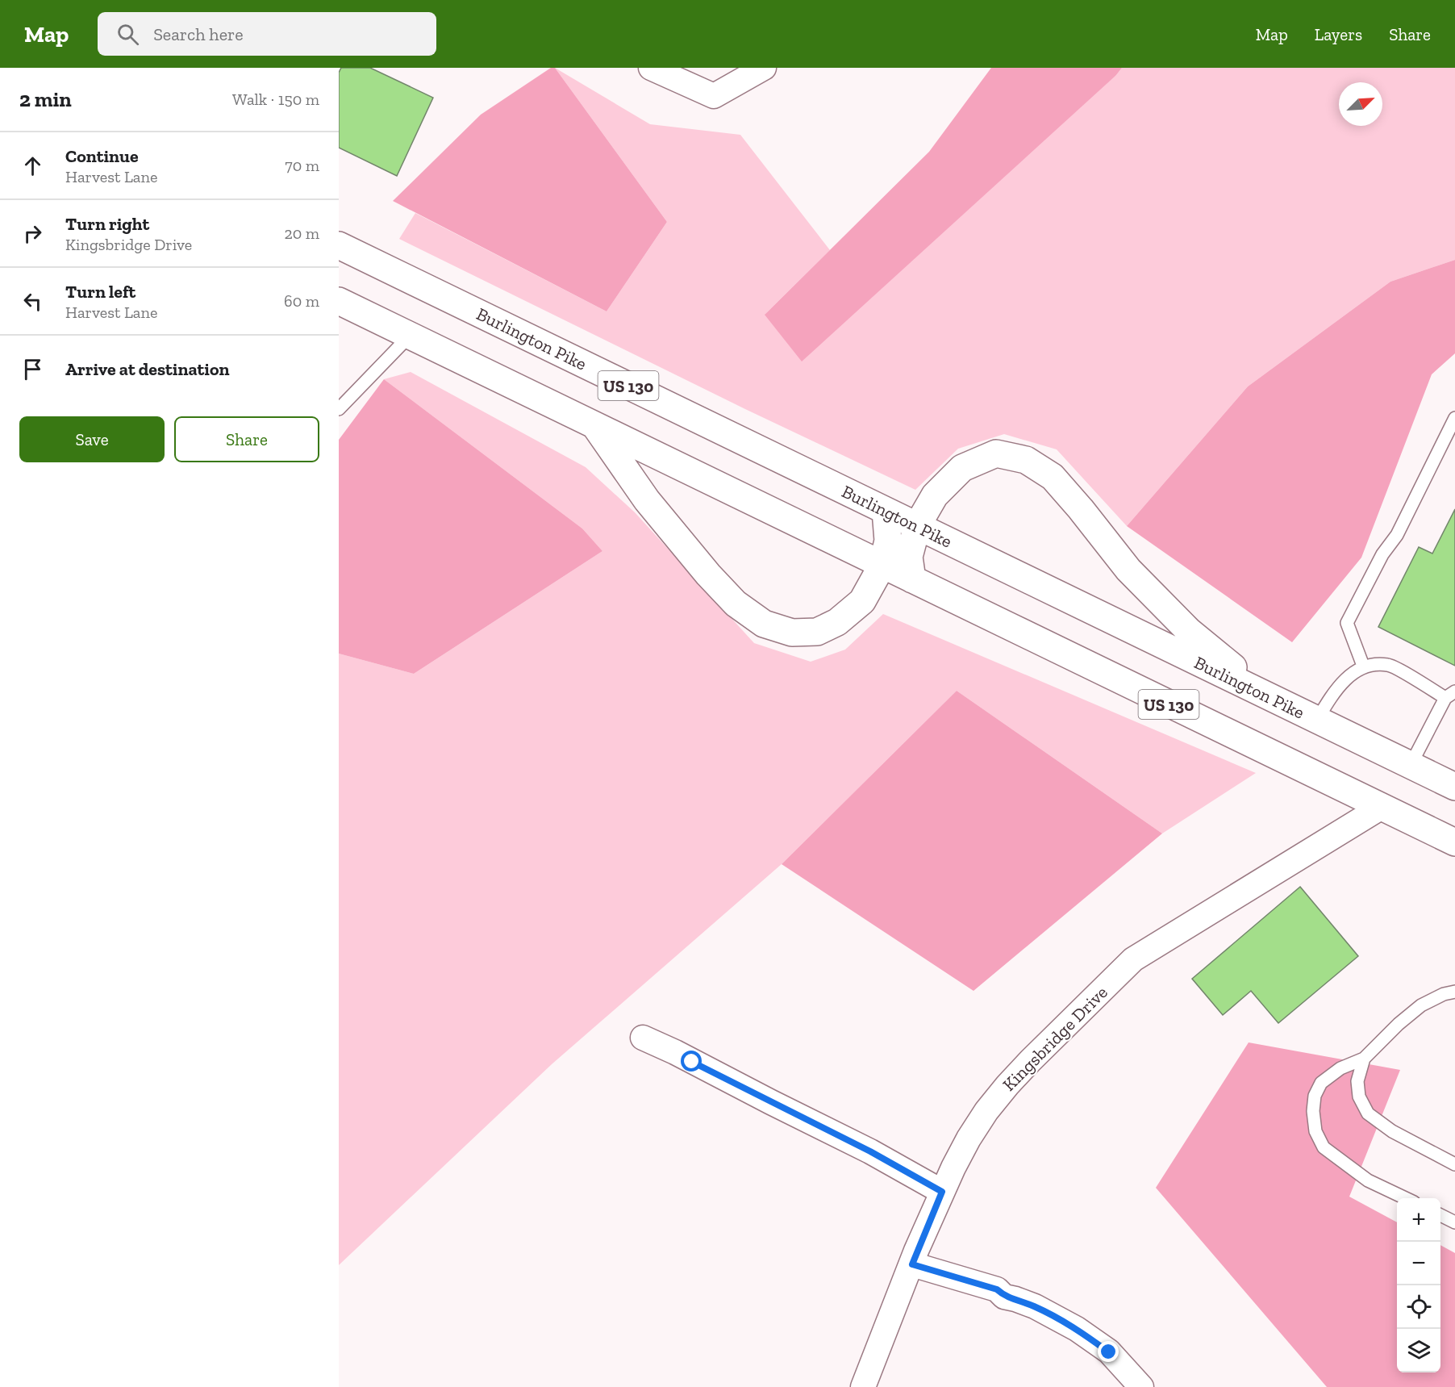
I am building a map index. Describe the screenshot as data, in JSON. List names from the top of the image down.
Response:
{
  "streets": {
    "highway": ["Burlington Pike", "US 130"],
    "street": ["Kingsbridge Drive"]
  },
  "crossings": [
    ["US 130", "Kingsbridge Drive"]
  ],
  "north": "top right",
  "page": {
    "header": "Map",
    "search": "Search here",
    "nav": ["Map", "Layers", "Share"],
    "heading": ["2 min", "Walk · 150 m"],
    "list": [
      ["Continue", "Harvest Lane", "70 m"],
      ["Turn right", "Kingsbridge Drive", "20 m"],
      ["Turn left", "Harvest Lane", "60 m"],
      "Arrive at destination"
    ],
    "buttons": ["Save", "Share"],
    "map_buttons": ["+", "−"]
  }
}
